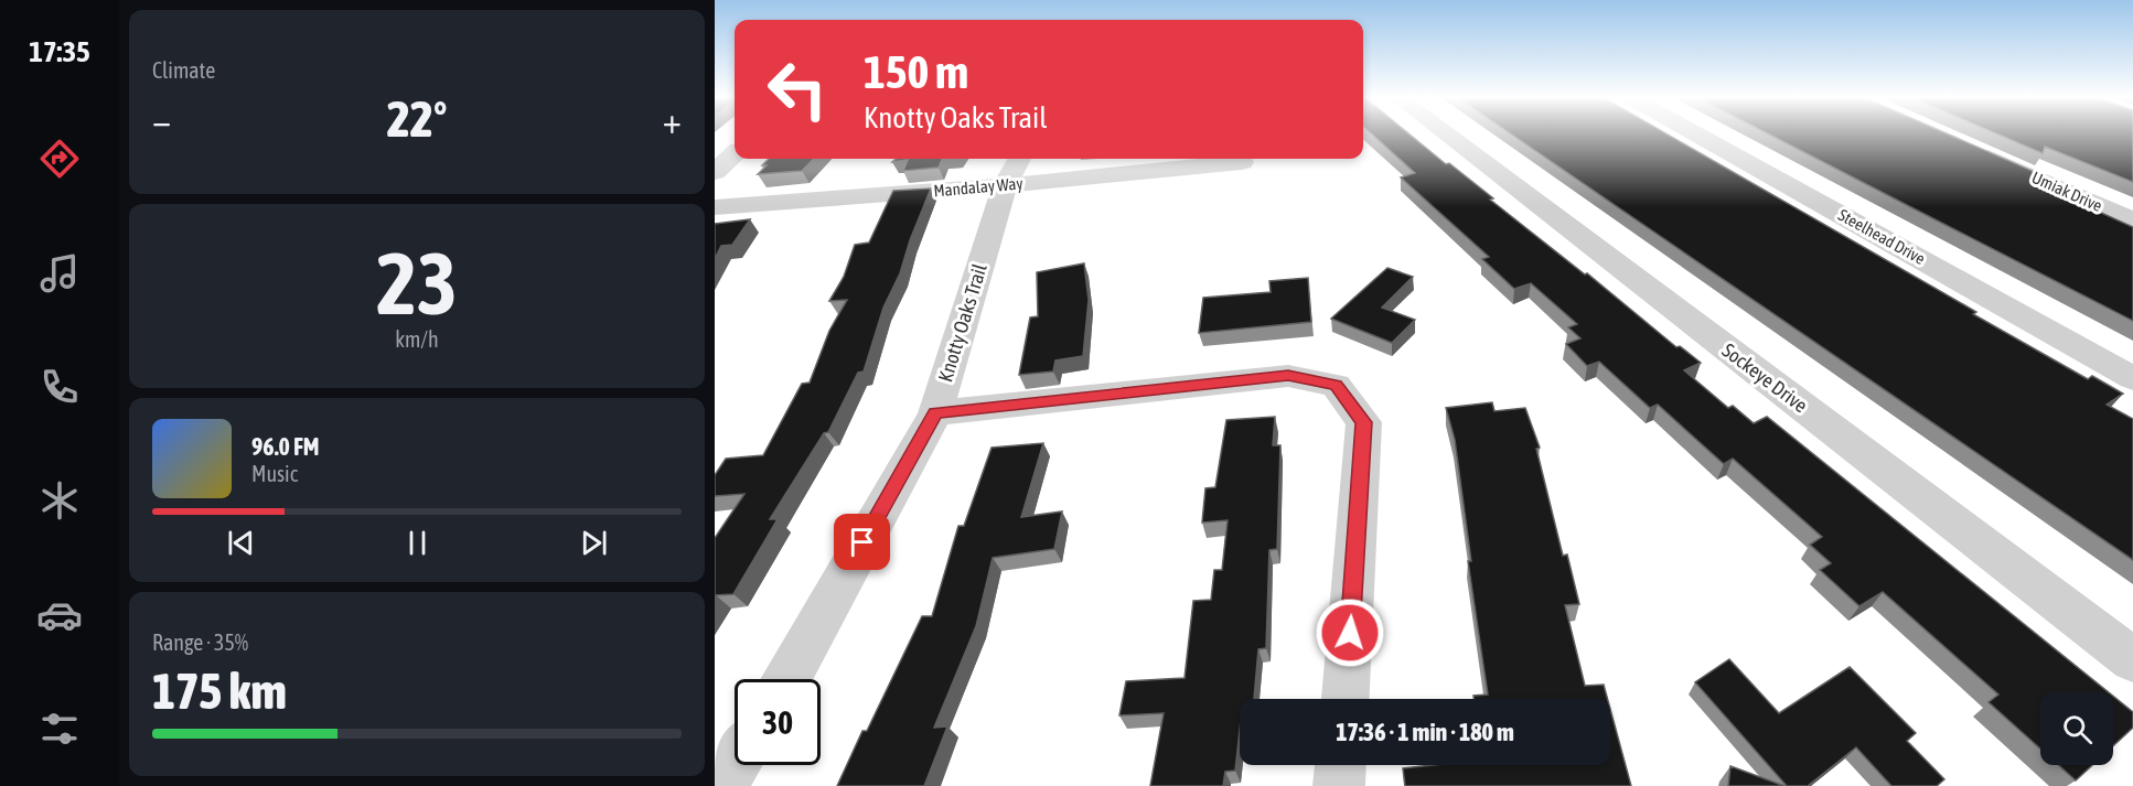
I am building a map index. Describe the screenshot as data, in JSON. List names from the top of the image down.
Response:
{
  "streets": {
    "street": [
      "Mandalay Way",
      "Umiak Drive",
      "Steelhead Drive",
      "Knotty Oaks Trail",
      "Sockeye Drive"
    ]
  },
  "crossings": [
    ["Mandalay Way", "Knotty Oaks Trail"]
  ],
  "page": {
    "tabs": "17:35",
    "tile": [
      "Climate",
      ["23", "km/h"],
      ["Range · 35%", "175 km"]
    ],
    "turn": ["150 m", "Knotty Oaks Trail"],
    "heat": ["−", "22°", "+"],
    "song": ["96.0 FM", "Music"],
    "limit": "30",
    "trip": "17:36 · 1 min · 180 m"
  }
}
